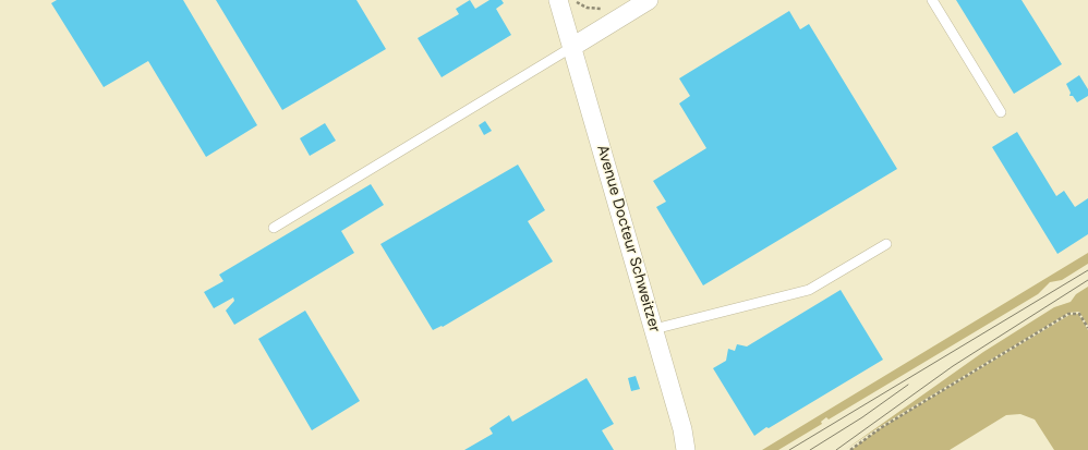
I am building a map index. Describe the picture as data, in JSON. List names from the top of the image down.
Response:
{
  "streets": {
    "street": ["Avenue Docteur Schweitzer"]
  }
}
